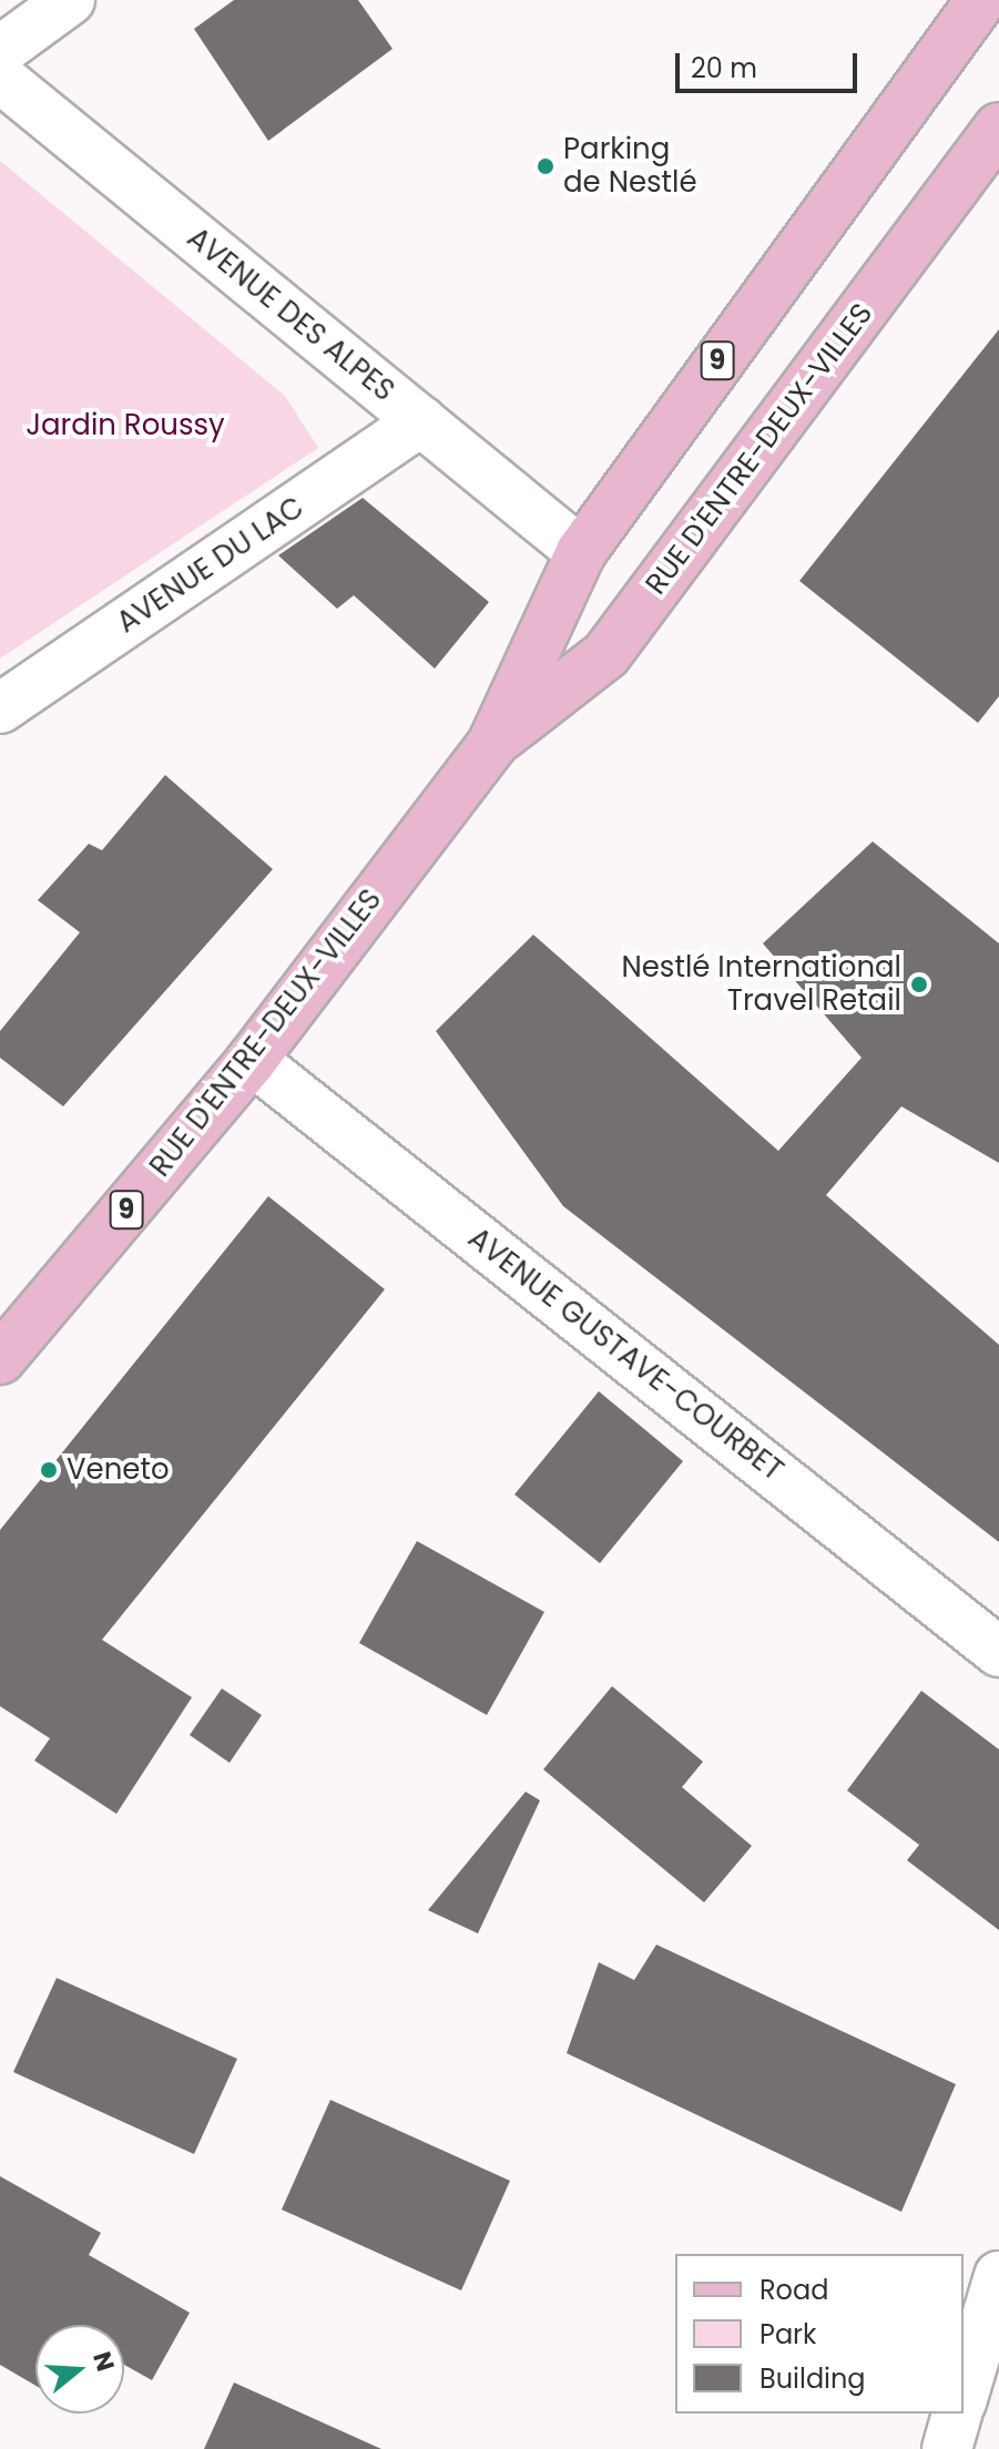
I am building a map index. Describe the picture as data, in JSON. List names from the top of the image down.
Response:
{
  "streets": {
    "main road": ["9", "RUE D'ENTRE-DEUX-VILLES"],
    "street": ["AVENUE DES ALPES", "AVENUE DU LAC", "AVENUE GUSTAVE-COURBET"]
  },
  "crossings": [
    ["AVENUE DES ALPES", "RUE D'ENTRE-DEUX-VILLES"],
    ["AVENUE DES ALPES", "AVENUE DU LAC"],
    ["RUE D'ENTRE-DEUX-VILLES", "AVENUE GUSTAVE-COURBET"]
  ],
  "parks": ["Jardin Roussy"],
  "places": ["Parking de Nestlé", "Nestlé International Travel Retail", "Veneto"],
  "legend": ["Road", "Park", "Building"],
  "scale_bar": "20 m",
  "north": "right"
}
